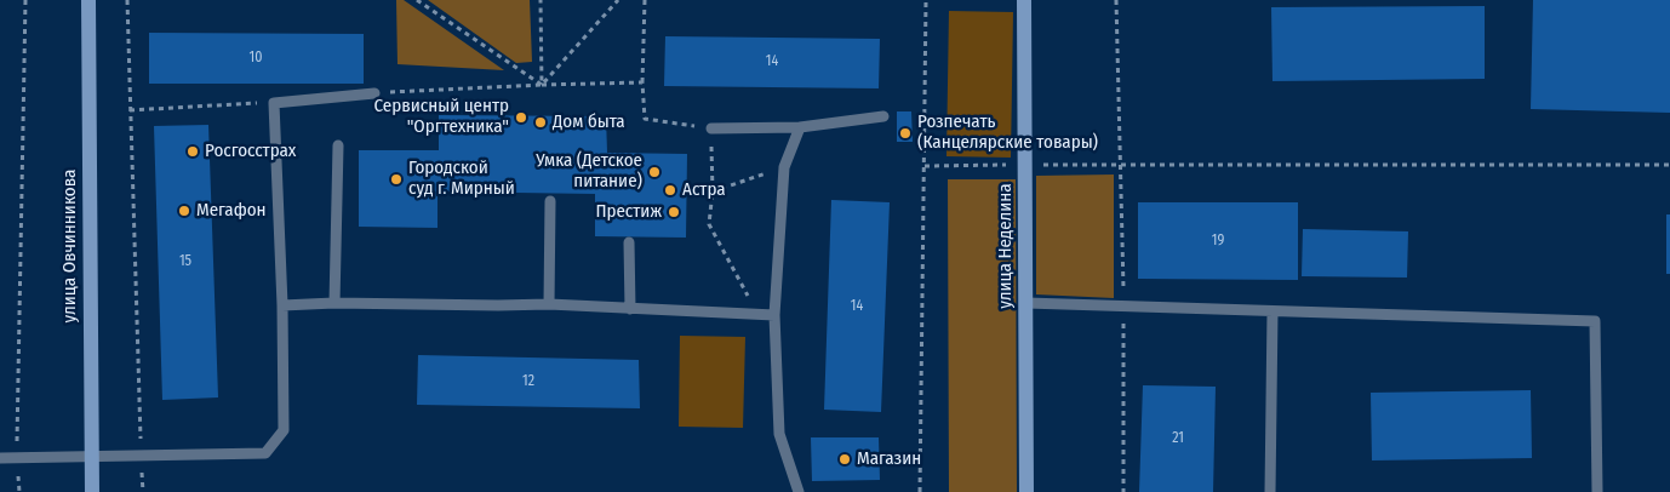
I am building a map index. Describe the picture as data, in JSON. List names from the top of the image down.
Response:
{
  "streets": {
    "street": ["улица Овчинникова", "улица Неделина"]
  },
  "places": [
    "Сервисный центр \"Оргтехника\"",
    "Дом быта",
    "Розпечать (Канцелярские товары)",
    "Росгосстрах",
    "Умка (Детское питание)",
    "Городской суд г. Мирный",
    "Астра",
    "Мегафон",
    "Престиж",
    "Магазин"
  ],
  "house_numbers": [
    "10",
    "14",
    "19",
    "15",
    "14",
    "12",
    "21"
  ]
}
